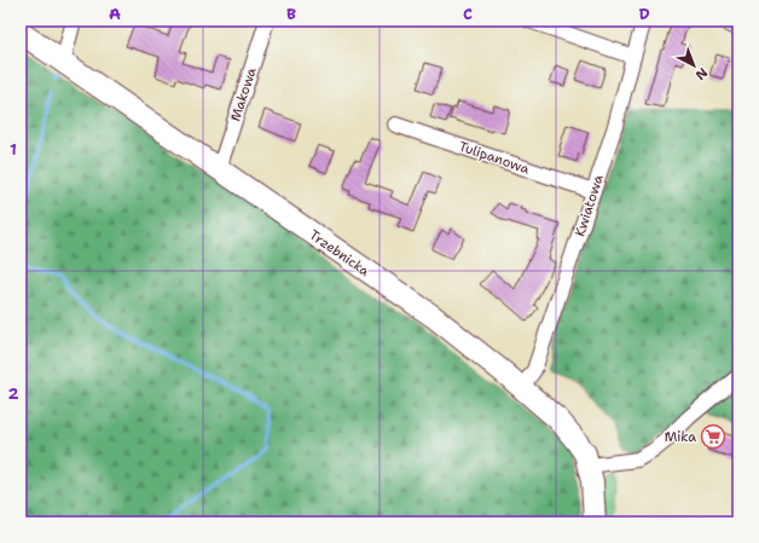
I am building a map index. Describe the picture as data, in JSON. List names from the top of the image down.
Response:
{
  "streets": {
    "street": [
      "Makowa",
      "Tulipanowa",
      "Kwiatowa",
      "Trzebnicka"
    ]
  },
  "crossings": [
    ["Makowa", "Trzebnicka"],
    ["Tulipanowa", "Kwiatowa"],
    ["Kwiatowa", "Trzebnicka"]
  ],
  "places": {
    "supermarket": ["Mika"]
  },
  "north": "bottom right",
  "grid": {
    "columns": [
      "A",
      "B",
      "C",
      "D"
    ],
    "rows": ["1", "2"]
  }
}
